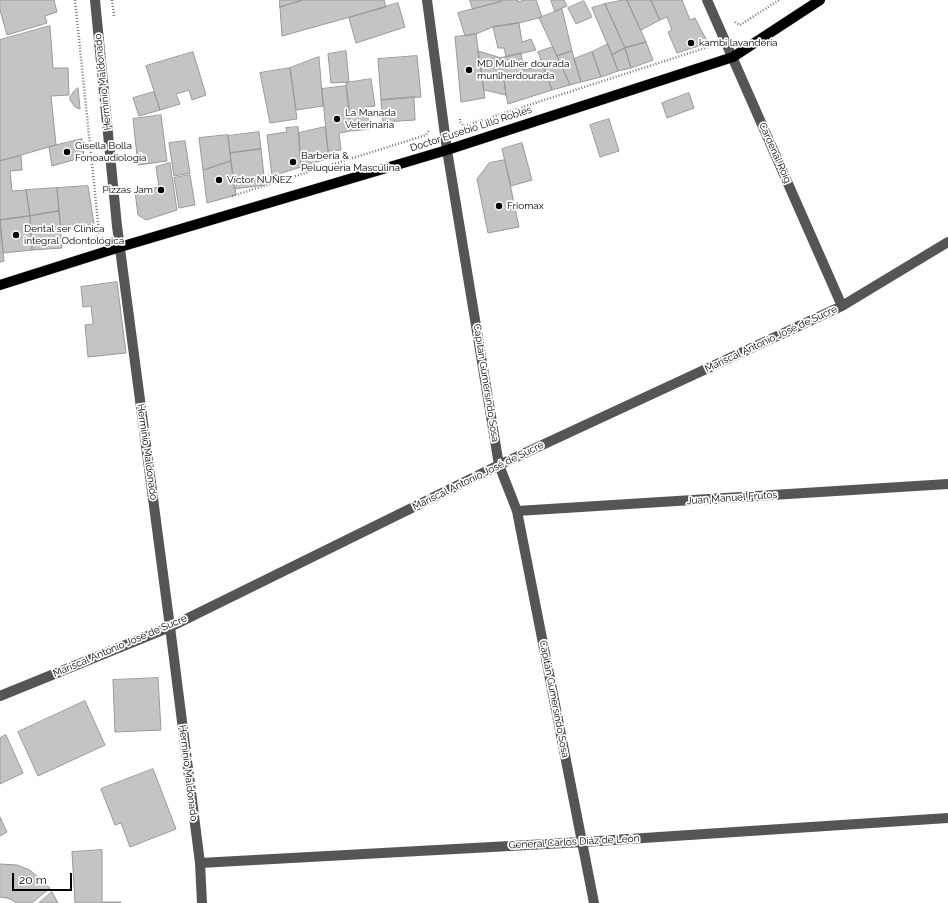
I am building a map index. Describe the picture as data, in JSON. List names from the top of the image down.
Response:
{
  "streets": {
    "main road": ["Doctor Eusebio Lillo Robles"],
    "street": [
      "Herminio Maldonado",
      "Cardenal Roig",
      "Mariscal Antonio José de Sucre",
      "Capitán Gumersindo Sosa",
      "Juan Manuel Frutos",
      "General Carlos Diáz de León"
    ]
  },
  "crossings": [
    ["Herminio Maldonado", "Doctor Eusebio Lillo Robles"],
    ["Herminio Maldonado", "Mariscal Antonio José de Sucre"],
    ["Herminio Maldonado", "General Carlos Diáz de León"],
    ["Doctor Eusebio Lillo Robles", "Cardenal Roig"],
    ["Doctor Eusebio Lillo Robles", "Capitán Gumersindo Sosa"],
    ["Cardenal Roig", "Mariscal Antonio José de Sucre"],
    ["Mariscal Antonio José de Sucre", "Capitán Gumersindo Sosa"],
    ["Capitán Gumersindo Sosa", "Juan Manuel Frutos"],
    ["Capitán Gumersindo Sosa", "General Carlos Diáz de León"]
  ],
  "places": [
    "kambi lavandería",
    "MD Mulher dourada munlherdourada",
    "La Manada Veterinaria",
    "Gisella Bolla Fonoaudiología",
    "Barbería & Peluquería Masculina",
    "Víctor NÚÑEZ",
    "Pizzas Jam",
    "Friomax",
    "Dental ser Clínica integral Odontológica"
  ],
  "scale_bar": "20 m"
}
